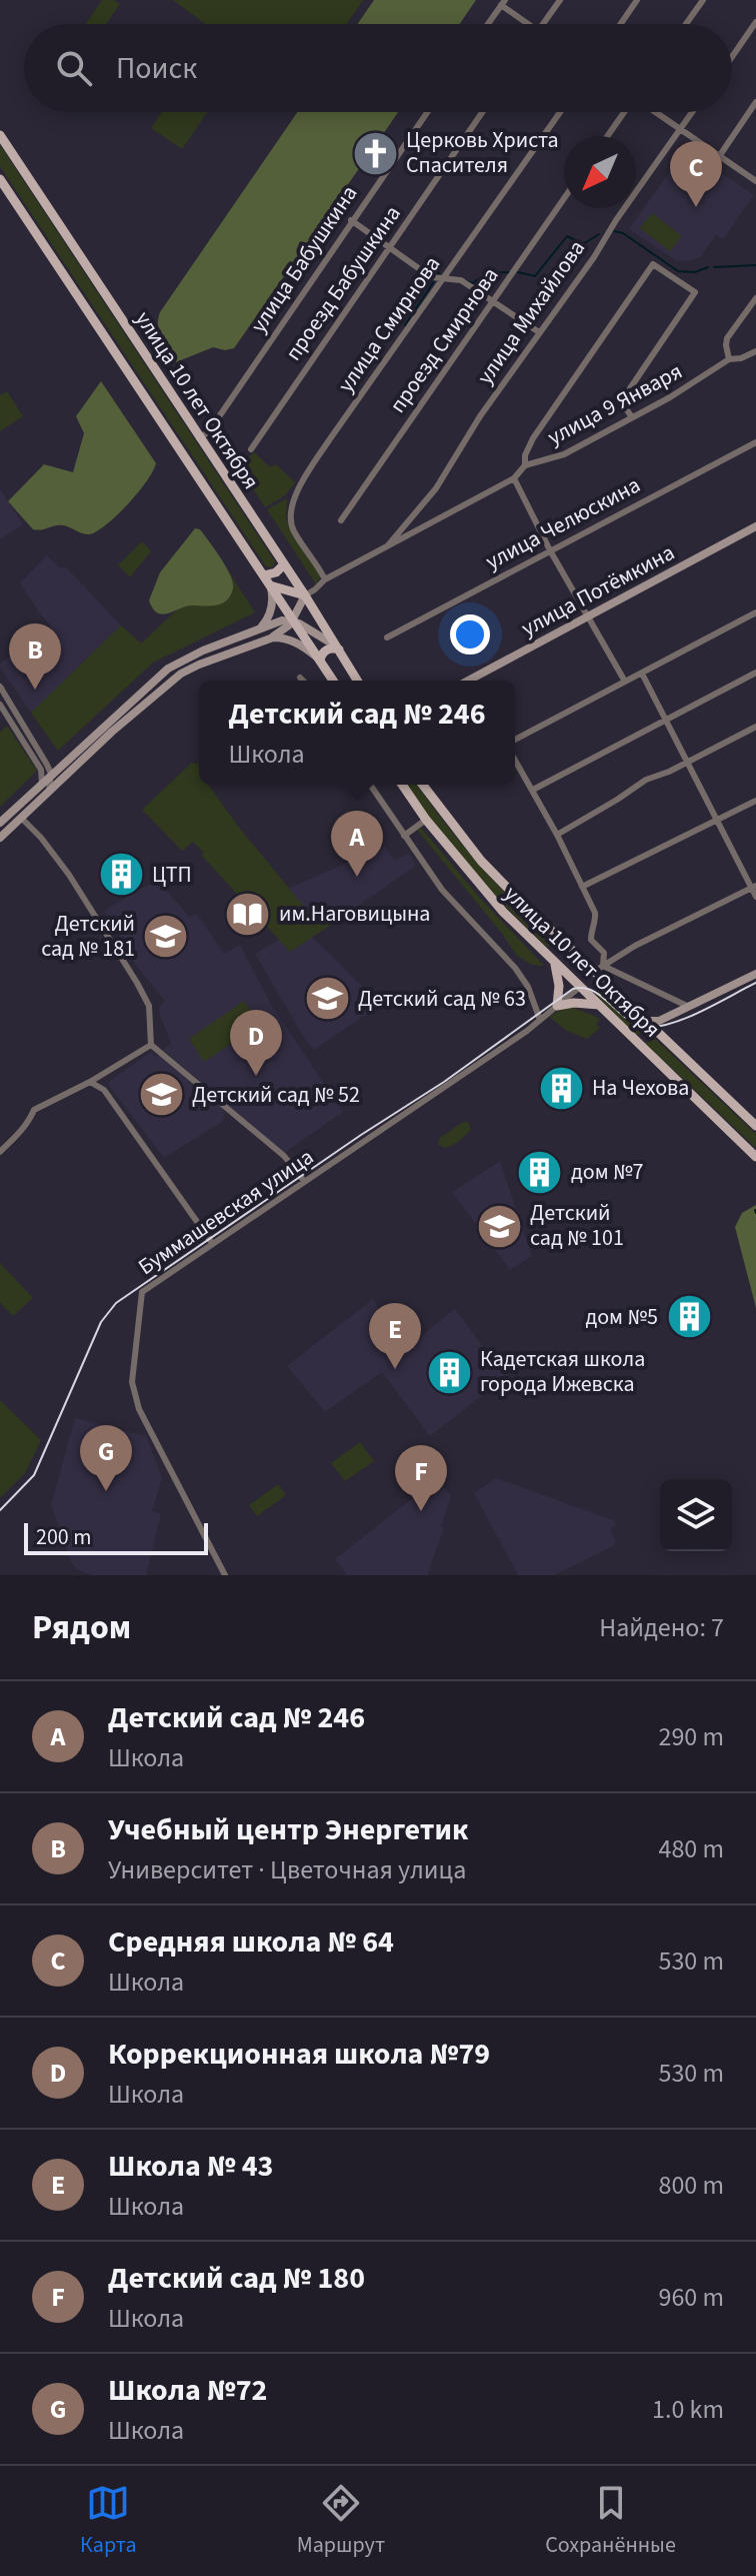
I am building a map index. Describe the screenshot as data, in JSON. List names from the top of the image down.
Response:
{
  "streets": {
    "main road": ["улица 10 лет Октября", "улица Потёмкина"],
    "street": [
      "улица Бабушкина",
      "проезд Бабушкина",
      "улица Михайлова",
      "улица Смирнова",
      "проезд Смирнова",
      "улица 9 Января",
      "улица Челюскина",
      "Буммашевская улица"
    ]
  },
  "crossings": [
    ["улица Бабушкина", "улица 10 лет Октября"],
    ["улица 10 лет Октября", "Буммашевская улица"]
  ],
  "places": {
    "church": ["Церковь Христа Спасителя"],
    "building": [
      "ЦТП",
      "На Чехова",
      "дом №7",
      "дом №5",
      "Кадетская школа города Ижевска"
    ],
    "library": ["им.Наговицына"],
    "school or university": [
      "Детский сад № 181",
      "Детский сад № 63",
      "Детский сад № 52",
      "Детский сад № 101"
    ]
  },
  "scale_bar": "200 m",
  "north": "bottom left",
  "page": {
    "search": "Поиск",
    "pins": [
      "C",
      "B",
      "A",
      "D",
      "E",
      "G",
      "F"
    ],
    "popup": ["Детский сад № 246", "Школа"],
    "scale": "200 m",
    "heading": ["Рядом", "Найдено: 7"],
    "list": [
      {
        "mark": "A",
        "name": "Детский сад № 246",
        "note": "Школа",
        "value": "290 m"
      },
      {
        "mark": "B",
        "name": "Учебный центр Энергетик",
        "note": "Университет · Цветочная улица",
        "value": "480 m"
      },
      {
        "mark": "C",
        "name": "Средняя школа № 64",
        "note": "Школа",
        "value": "530 m"
      },
      {
        "mark": "D",
        "name": "Коррекционная школа №79",
        "note": "Школа",
        "value": "530 m"
      },
      {
        "mark": "E",
        "name": "Школа № 43",
        "note": "Школа",
        "value": "800 m"
      },
      {
        "mark": "F",
        "name": "Детский сад № 180",
        "note": "Школа",
        "value": "960 m"
      },
      {
        "mark": "G",
        "name": "Школа №72",
        "note": "Школа",
        "value": "1.0 km"
      }
    ],
    "nav": ["Карта", "Маршрут", "Сохранённые"]
  }
}
